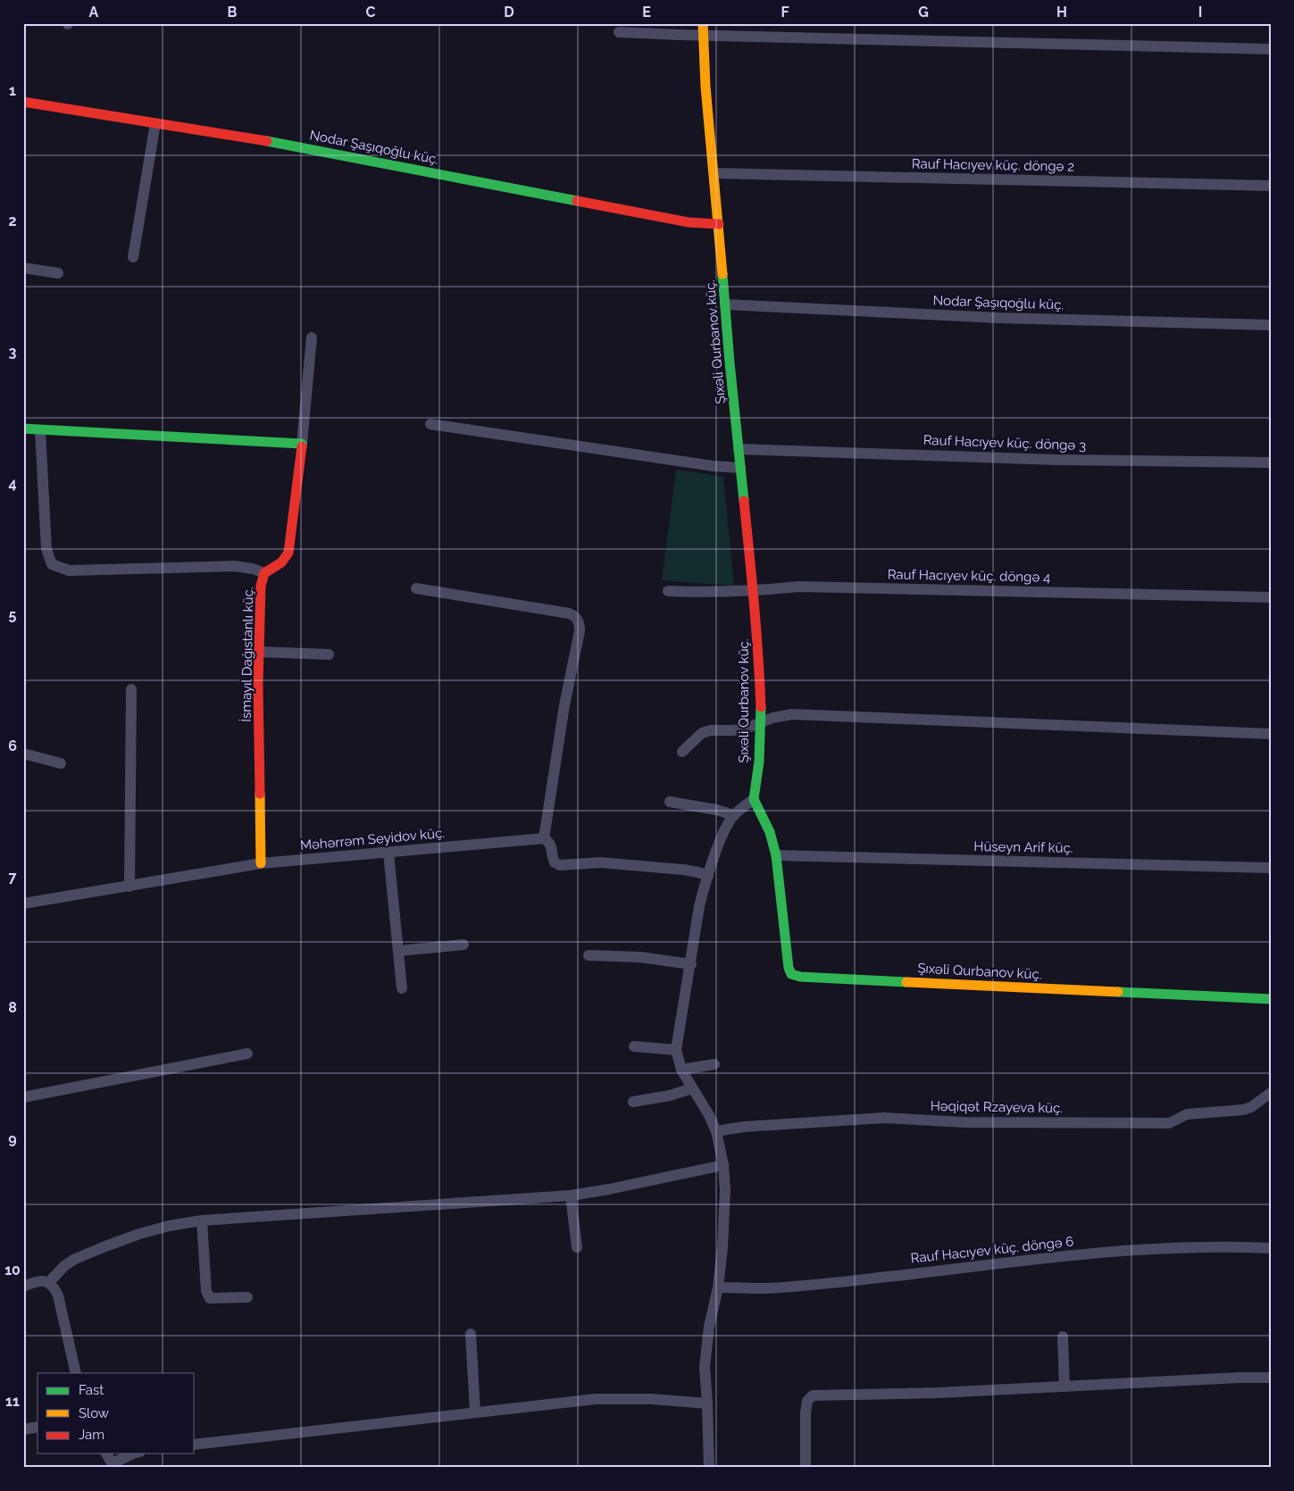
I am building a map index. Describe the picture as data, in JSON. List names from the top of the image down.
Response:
{
  "streets": {
    "street": [
      "Nodar Şaşıqoğlu küç.",
      "Rauf Hacıyev küç. döngə 2",
      "Şıxəli Qurbanov küç.",
      "Rauf Hacıyev küç. döngə 3",
      "Rauf Hacıyev küç. döngə 4",
      "İsmayıl Dağıstanlı küç.",
      "Məhərrəm Seyidov küç.",
      "Hüseyn Arif küç.",
      "Həqiqət Rzayeva küç.",
      "Rauf Hacıyev küç. döngə 6"
    ]
  },
  "crossings": [
    ["Nodar Şaşıqoğlu küç.", "Şıxəli Qurbanov küç."],
    ["Rauf Hacıyev küç. döngə 2", "Şıxəli Qurbanov küç."],
    ["Şıxəli Qurbanov küç.", "Rauf Hacıyev küç. döngə 3"],
    ["Şıxəli Qurbanov küç.", "Rauf Hacıyev küç. döngə 4"],
    ["Şıxəli Qurbanov küç.", "Hüseyn Arif küç."],
    ["İsmayıl Dağıstanlı küç.", "Məhərrəm Seyidov küç."]
  ],
  "legend": ["Fast", "Slow", "Jam"],
  "grid": {
    "columns": [
      "A",
      "B",
      "C",
      "D",
      "E",
      "F",
      "G",
      "H",
      "I"
    ],
    "rows": [
      "1",
      "2",
      "3",
      "4",
      "5",
      "6",
      "7",
      "8",
      "9",
      "10",
      "11"
    ]
  }
}
